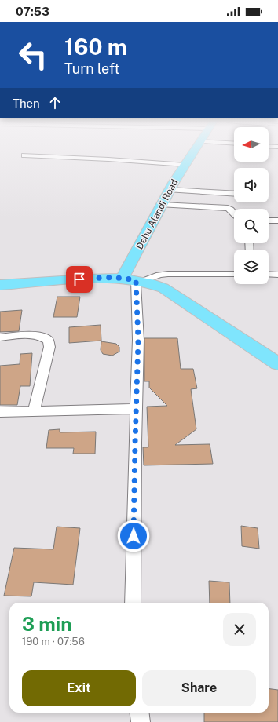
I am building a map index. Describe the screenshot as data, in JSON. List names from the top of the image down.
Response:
{
  "streets": {
    "main road": ["Dehu Alandi Road"]
  },
  "north": "left",
  "page": {
    "status": "07:53",
    "turn": ["160 m", "Turn left"],
    "then": "Then",
    "heading": ["3 min", "190 m · 07:56"],
    "buttons": ["Exit", "Share"]
  }
}
